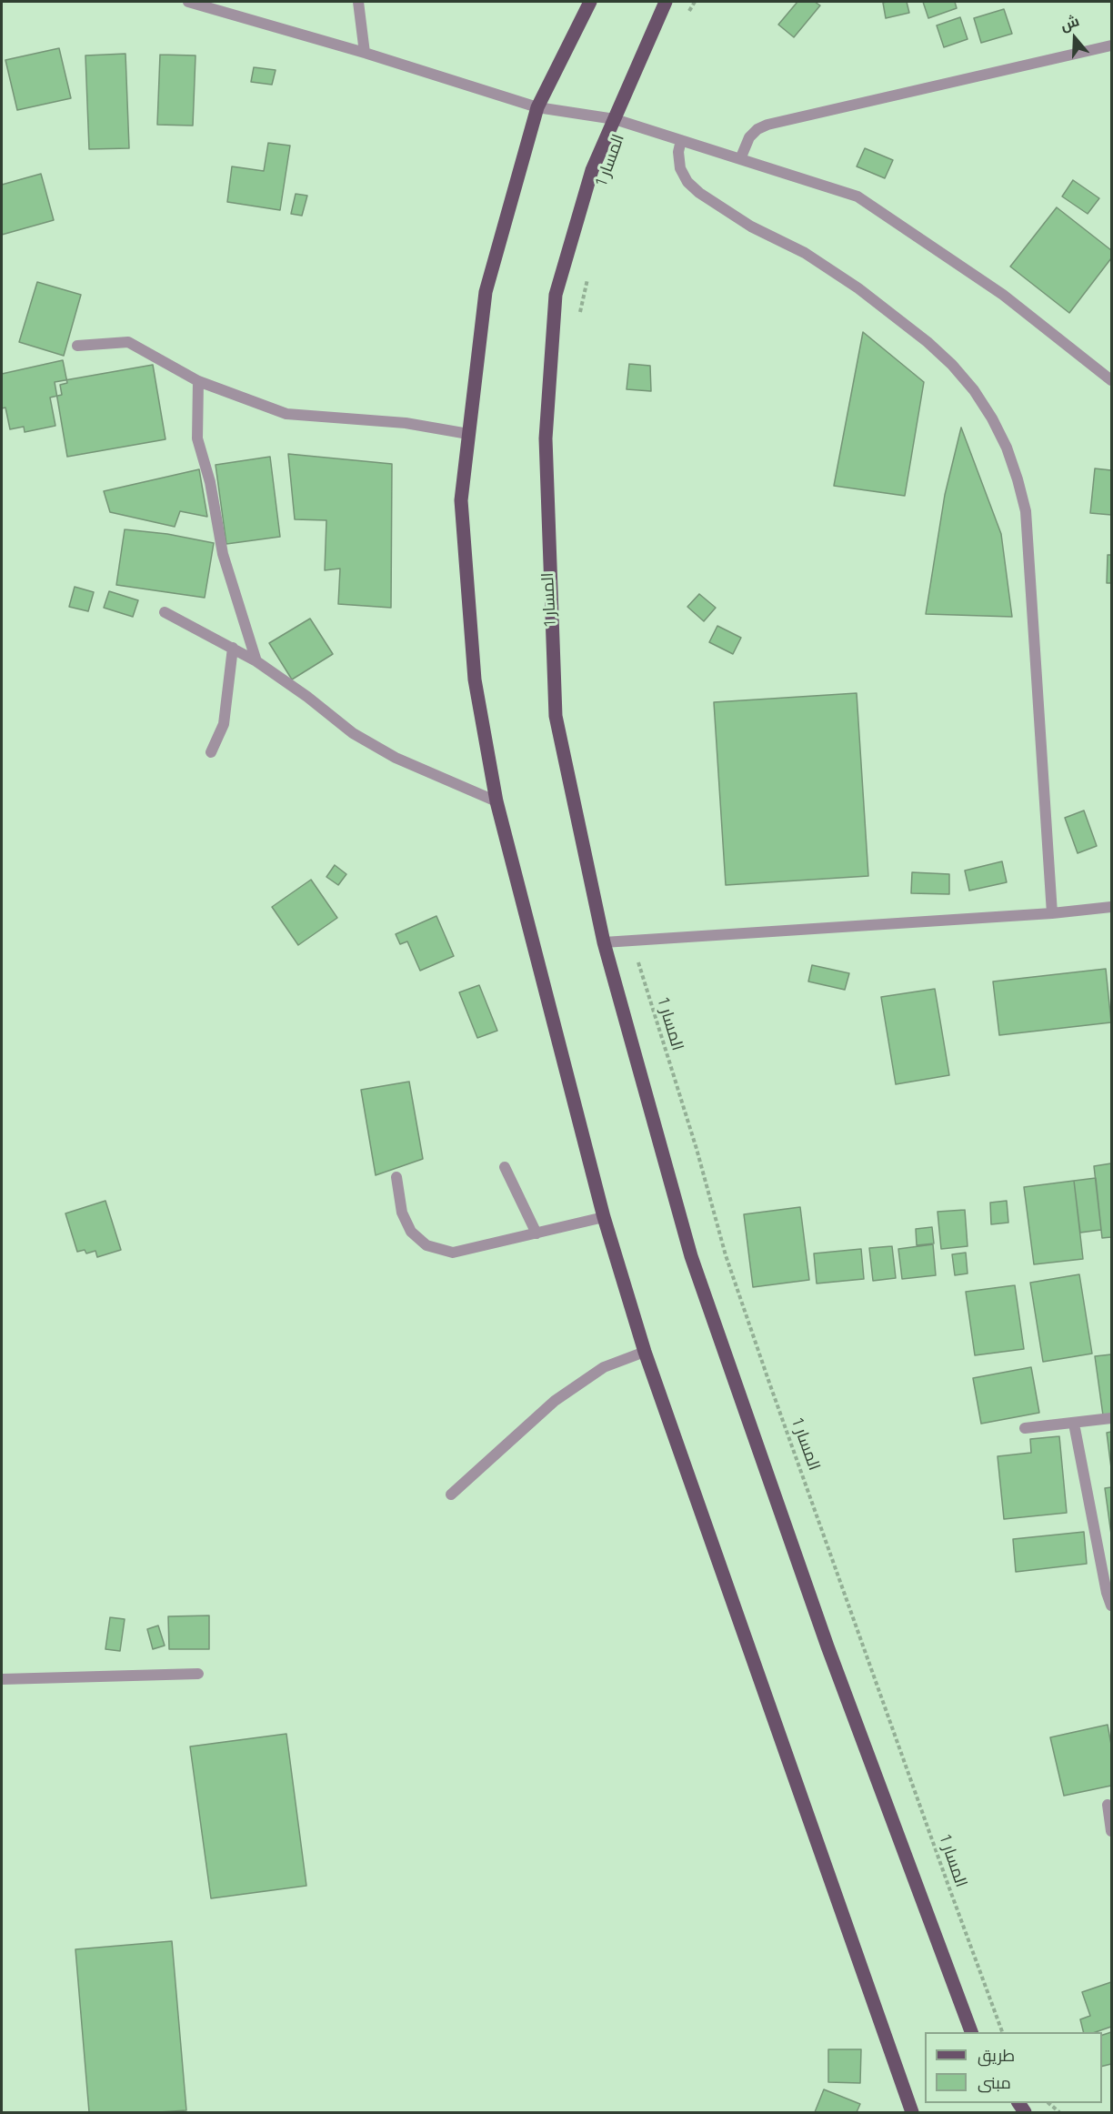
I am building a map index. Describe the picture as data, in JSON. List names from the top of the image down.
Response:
{
  "streets": {
    "path": ["المسار 1"]
  },
  "legend": ["طريق", "مبنى"],
  "north": "top"
}
